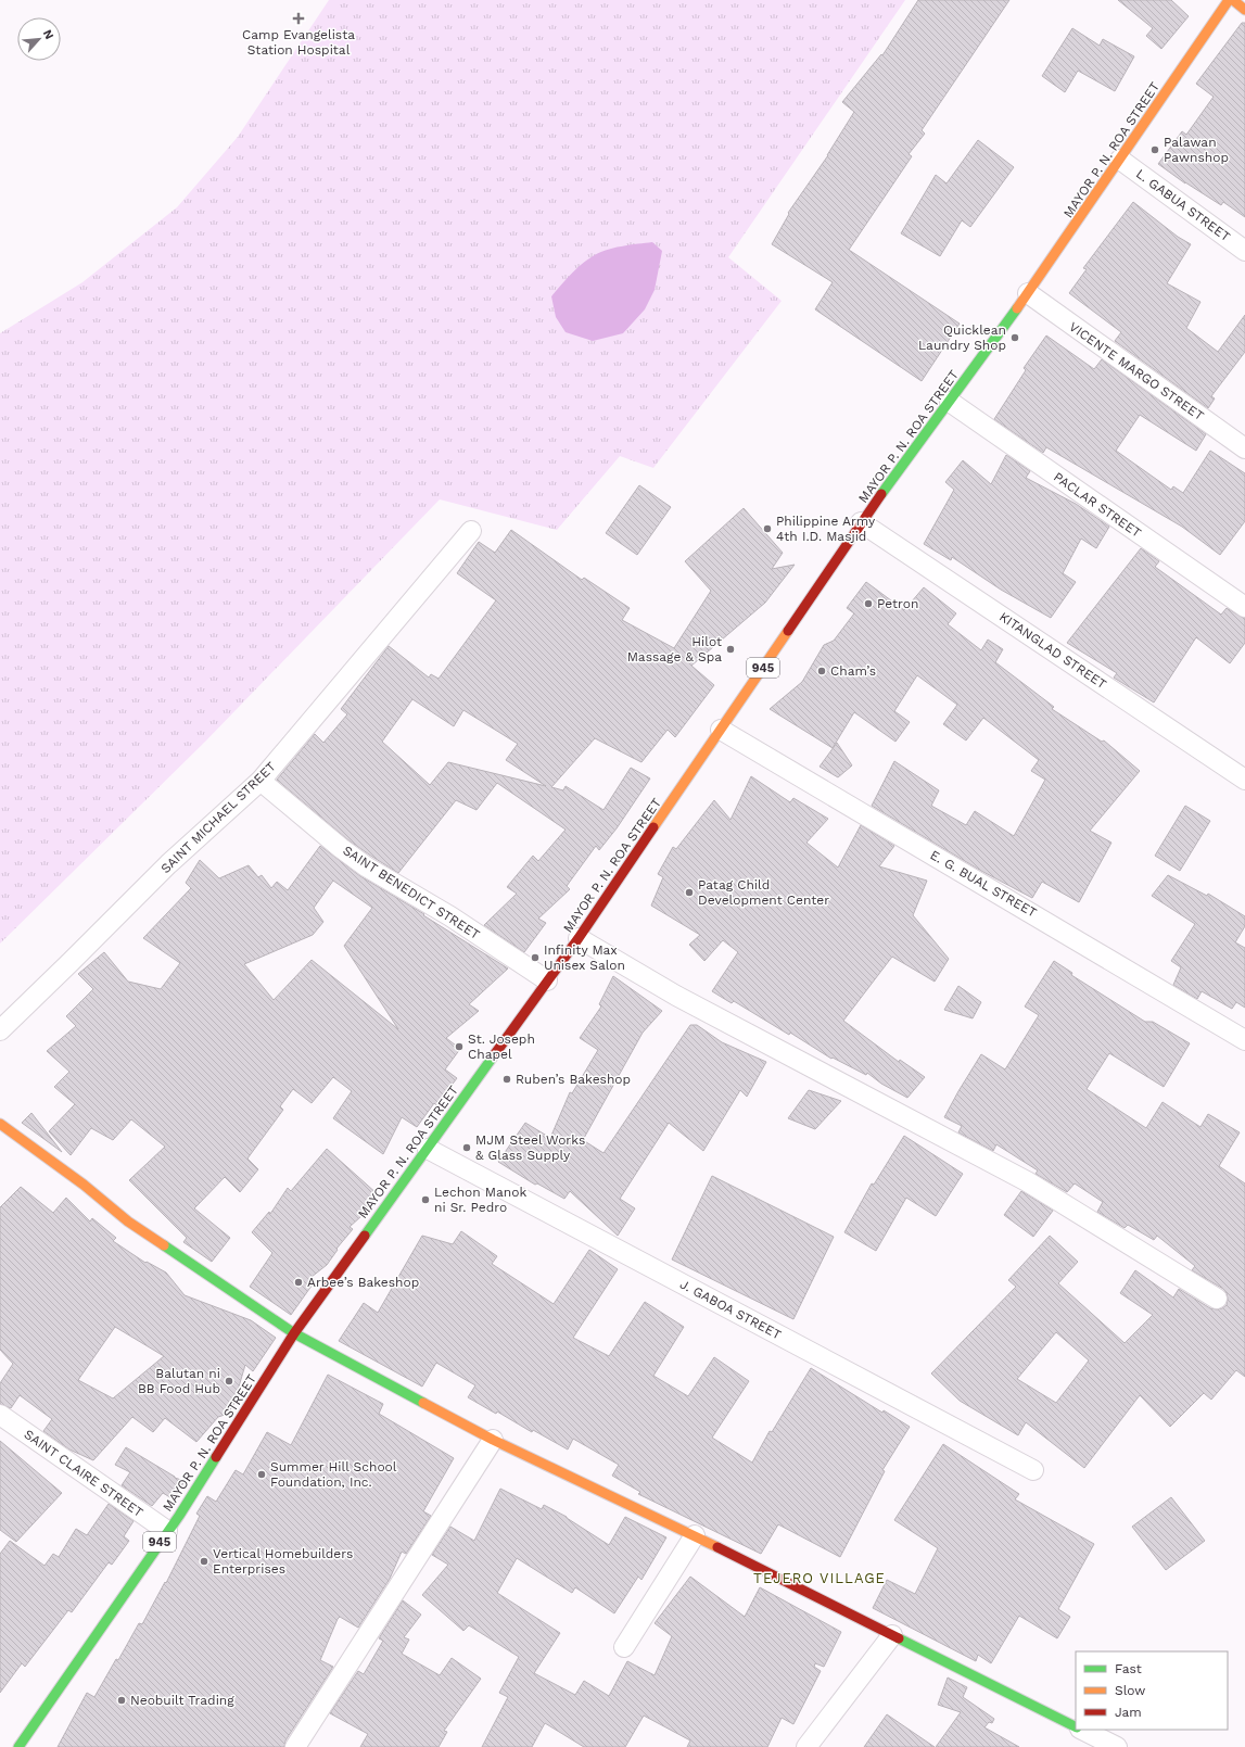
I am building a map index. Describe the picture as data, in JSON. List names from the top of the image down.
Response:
{
  "streets": {
    "main road": ["MAYOR P. N. ROA STREET", "945"],
    "street": [
      "L. GABUA STREET",
      "VICENTE MARGO STREET",
      "PACLAR STREET",
      "KITANGLAD STREET",
      "SAINT MICHAEL STREET",
      "E. G. BUAL STREET",
      "SAINT BENEDICT STREET",
      "J. GABOA STREET",
      "SAINT CLAIRE STREET"
    ]
  },
  "crossings": [
    ["MAYOR P. N. ROA STREET", "L. GABUA STREET"],
    ["MAYOR P. N. ROA STREET", "VICENTE MARGO STREET"],
    ["MAYOR P. N. ROA STREET", "PACLAR STREET"],
    ["MAYOR P. N. ROA STREET", "KITANGLAD STREET"],
    ["MAYOR P. N. ROA STREET", "E. G. BUAL STREET"],
    ["MAYOR P. N. ROA STREET", "SAINT BENEDICT STREET"],
    ["MAYOR P. N. ROA STREET", "J. GABOA STREET"],
    ["MAYOR P. N. ROA STREET", "SAINT CLAIRE STREET"],
    ["SAINT MICHAEL STREET", "SAINT BENEDICT STREET"]
  ],
  "districts": ["TEJERO VILLAGE"],
  "places": {
    "health": ["Camp Evangelista Station Hospital"],
    "other": [
      "Palawan Pawnshop",
      "Quicklean Laundry Shop",
      "Philippine Army 4th I.D. Masjid",
      "Petron",
      "Hilot Massage & Spa",
      "Cham’s",
      "Patag Child Development Center",
      "Infinity Max Unisex Salon",
      "St. Joseph Chapel",
      "Ruben’s Bakeshop",
      "MJM Steel Works & Glass Supply",
      "Lechon Manok ni Sr. Pedro",
      "Arbee’s Bakeshop",
      "Balutan ni BB Food Hub",
      "Summer Hill School Foundation, Inc.",
      "Vertical Homebuilders Enterprises",
      "Neobuilt Trading"
    ]
  },
  "legend": ["Fast", "Slow", "Jam"],
  "north": "top right"
}
